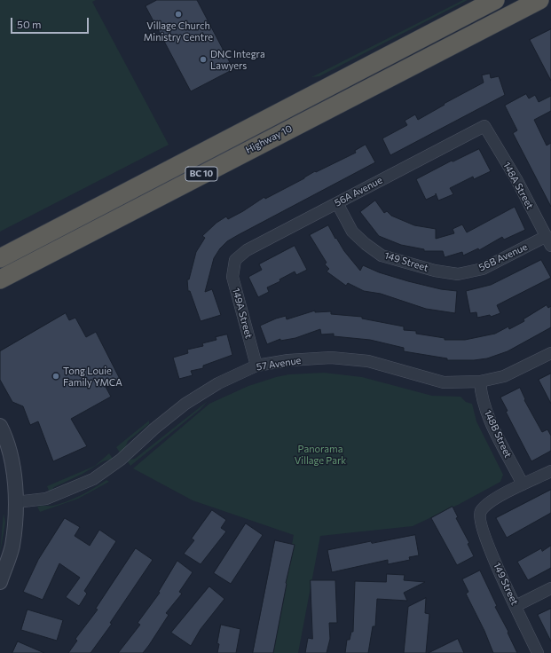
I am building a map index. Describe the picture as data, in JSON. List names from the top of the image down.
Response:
{
  "streets": {
    "highway": ["Highway 10", "BC 10"],
    "street": [
      "148A Street",
      "56A Avenue",
      "56B Avenue",
      "149 Street",
      "149A Street",
      "57 Avenue",
      "148B Street"
    ]
  },
  "crossings": [
    ["148A Street", "56A Avenue"],
    ["148A Street", "56B Avenue"],
    ["56A Avenue", "149 Street"],
    ["56A Avenue", "149A Street"],
    ["56B Avenue", "149 Street"],
    ["149 Street", "148B Street"],
    ["149A Street", "57 Avenue"],
    ["57 Avenue", "148B Street"]
  ],
  "parks": ["Panorama Village Park"],
  "places": ["Village Church Ministry Centre", "DNC Integra Lawyers", "Tong Louie Family YMCA"],
  "scale_bar": "50 m"
}
